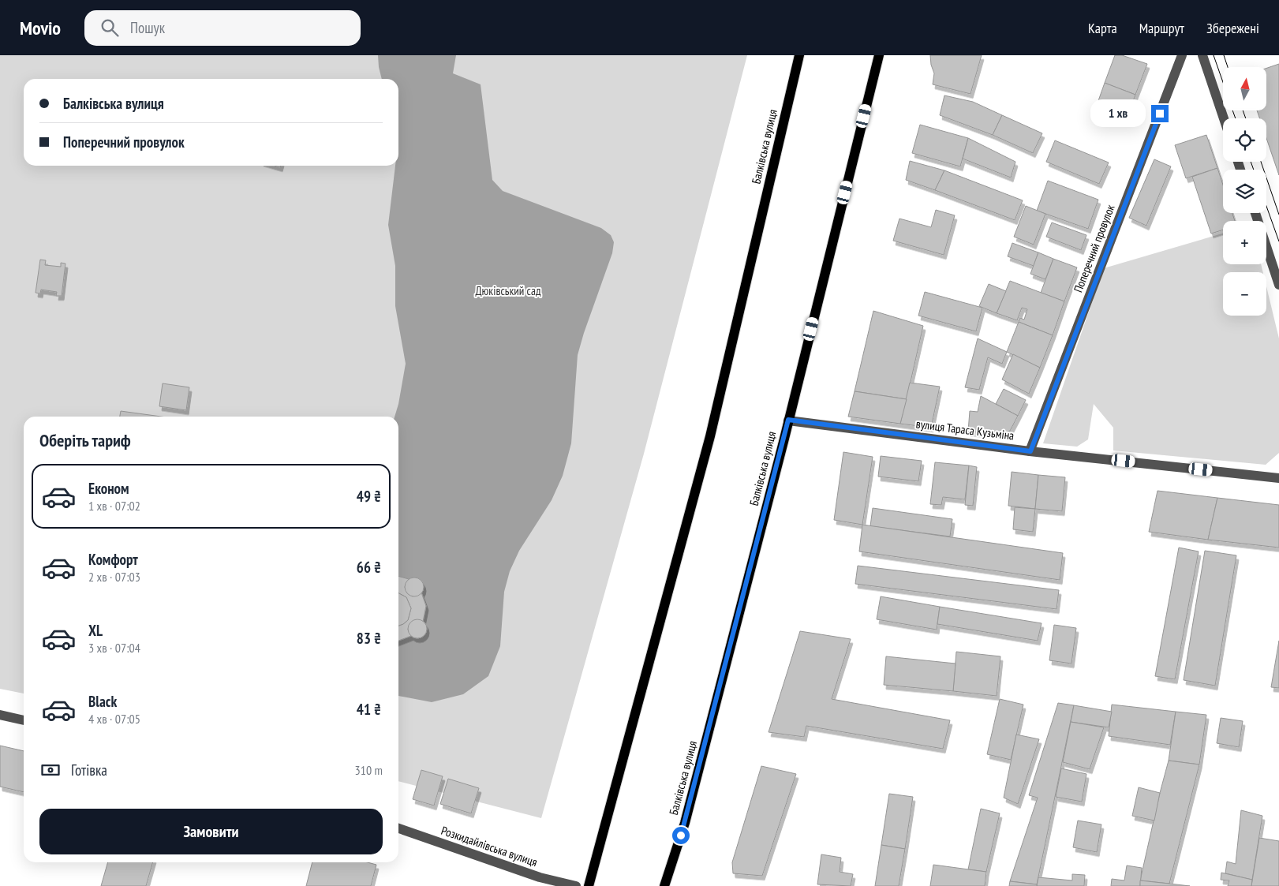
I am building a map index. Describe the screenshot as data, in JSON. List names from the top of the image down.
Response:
{
  "streets": {
    "main road": ["Балківська вулиця"],
    "street": ["Поперечний провулок", "вулиця Тараса Кузьміна", "Розкидайлівська вулиця"]
  },
  "crossings": [
    ["Балківська вулиця", "вулиця Тараса Кузьміна"],
    ["Поперечний провулок", "вулиця Тараса Кузьміна"]
  ],
  "parks": ["Дюківський сад"],
  "north": "top",
  "page": {
    "header": "Movio",
    "search": "Пошук",
    "nav": ["Карта", "Маршрут", "Збережені"],
    "map_buttons": ["+", "−"],
    "banner": ["Балківська вулиця", "Поперечний провулок"],
    "bubble": "1 хв",
    "heading": "Оберіть тариф",
    "list": [
      {
        "name": "Економ",
        "note": "1 хв · 07:02",
        "value": "49 ₴"
      },
      {
        "name": "Комфорт",
        "note": "2 хв · 07:03",
        "value": "66 ₴"
      },
      {
        "name": "XL",
        "note": "3 хв · 07:04",
        "value": "83 ₴"
      },
      {
        "name": "Black",
        "note": "4 хв · 07:05",
        "value": "41 ₴"
      }
    ],
    "pay": ["Готівка", "310 m"],
    "buttons": "Замовити"
  }
}
